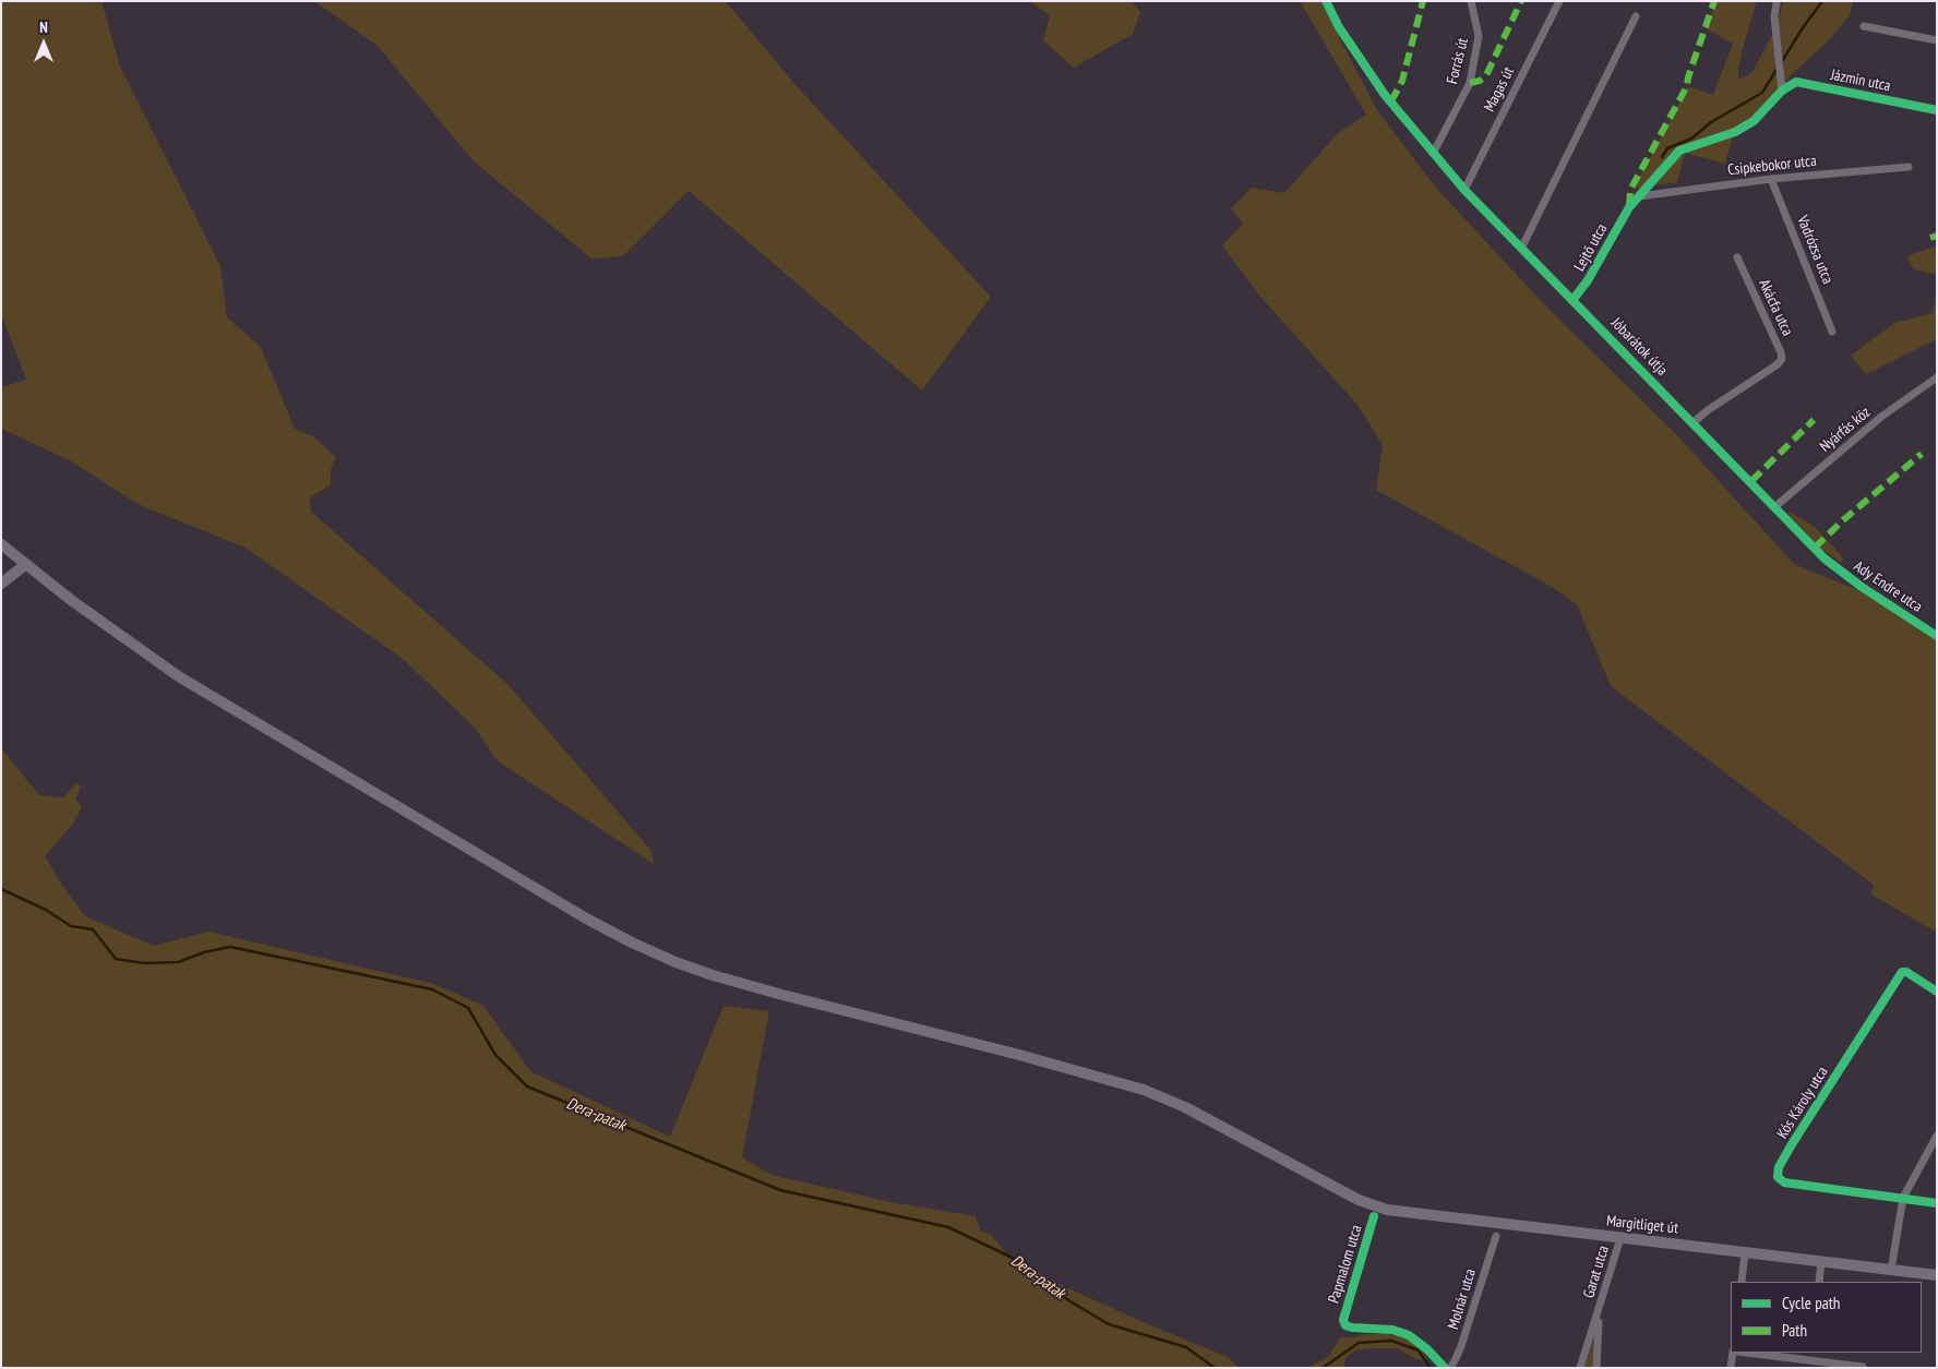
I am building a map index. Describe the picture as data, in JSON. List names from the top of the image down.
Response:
{
  "streets": {
    "main road": ["Margitliget út"],
    "street": [
      "Forrás út",
      "Jázmin utca",
      "Magas út",
      "Csipkebokor utca",
      "Lejtő utca",
      "Vadrózsa utca",
      "Akácfa utca",
      "Jóbarátok útja",
      "Nyárfás köz",
      "Ady Endre utca",
      "Kós Károly utca",
      "Papmalom utca",
      "Garat utca",
      "Molnár utca"
    ]
  },
  "crossings": [
    ["Forrás út", "Jóbarátok útja"],
    ["Jázmin utca", "Lejtő utca"],
    ["Magas út", "Jóbarátok útja"],
    ["Csipkebokor utca", "Lejtő utca"],
    ["Csipkebokor utca", "Vadrózsa utca"],
    ["Lejtő utca", "Jóbarátok útja"],
    ["Akácfa utca", "Jóbarátok útja"],
    ["Jóbarátok útja", "Nyárfás köz"],
    ["Jóbarátok útja", "Ady Endre utca"],
    ["Margitliget út", "Garat utca"]
  ],
  "water": ["Dera-patak"],
  "legend": ["Cycle path", "Path"],
  "north": "top"
}
